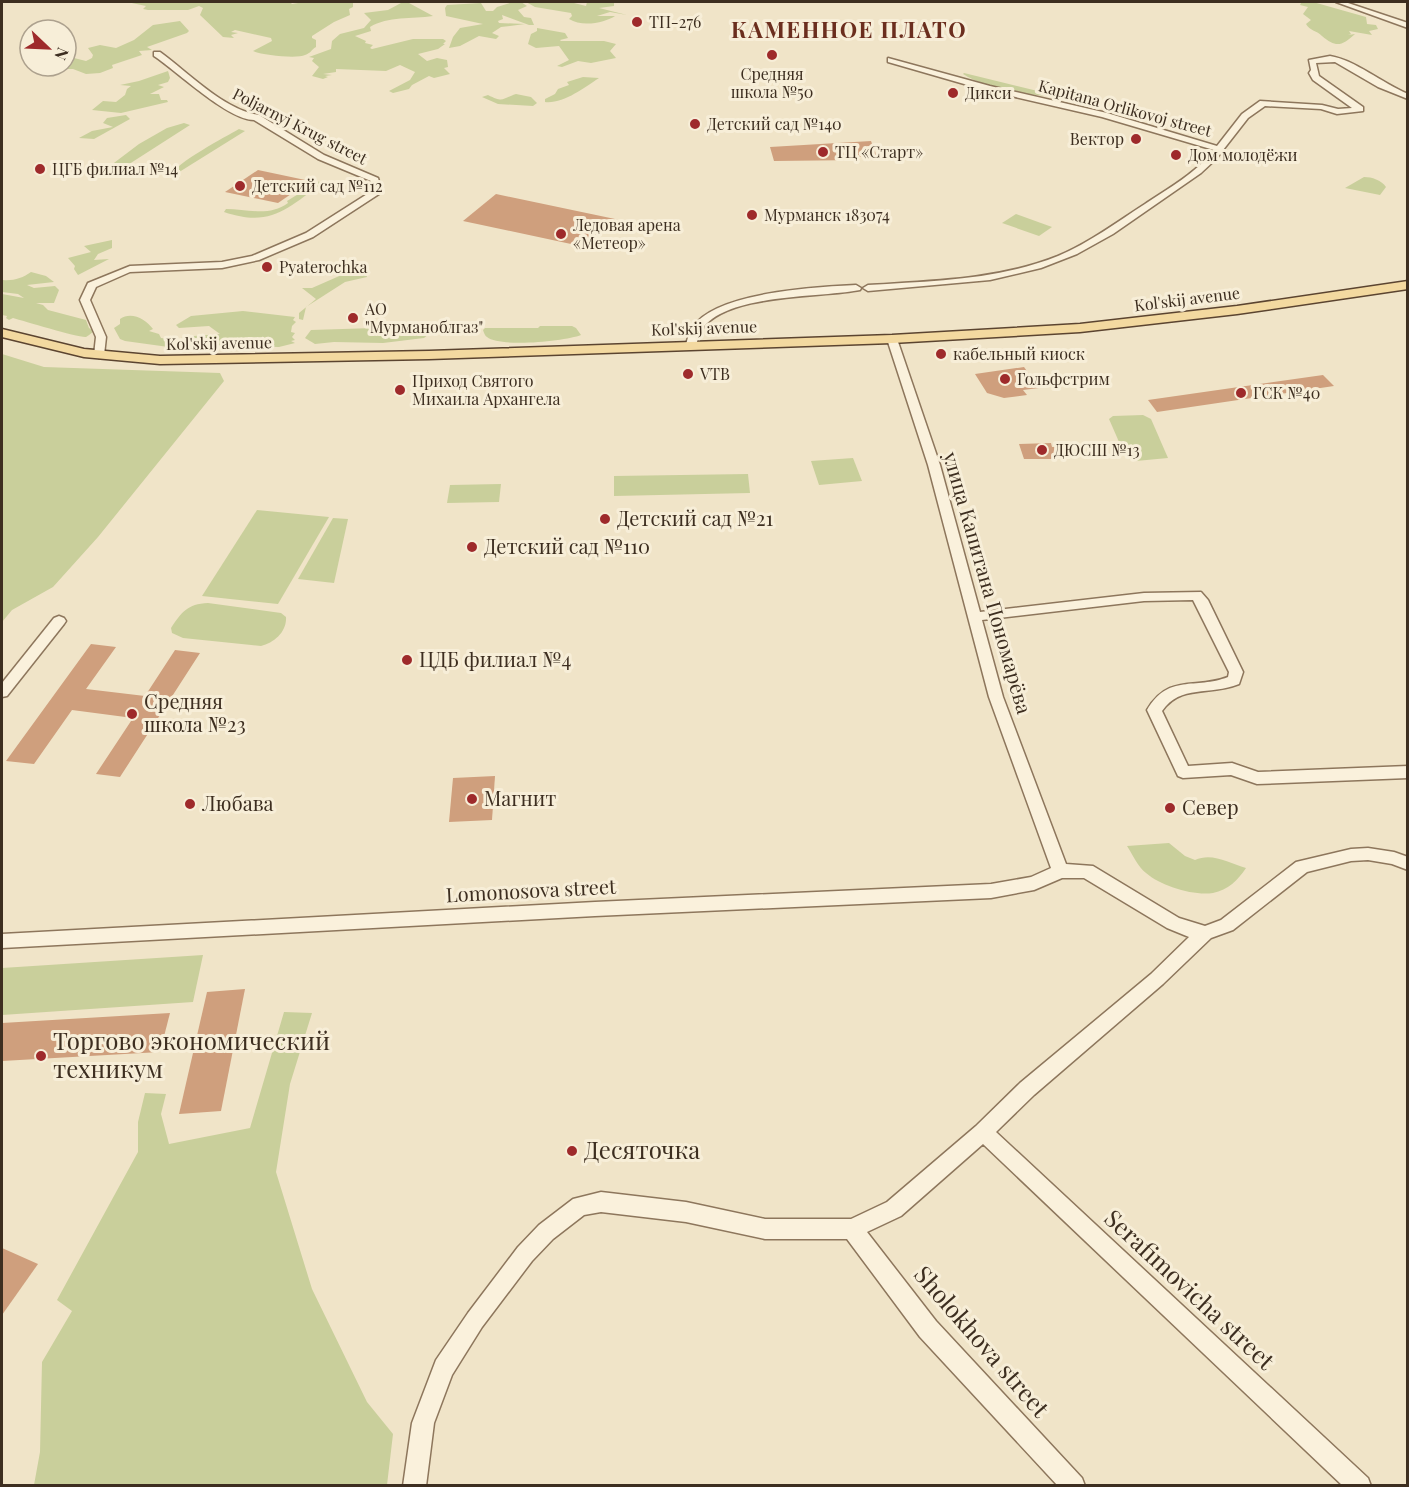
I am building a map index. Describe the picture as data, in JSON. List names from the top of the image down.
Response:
{
  "streets": {
    "main road": ["Kol'skij avenue"],
    "street": [
      "Kapitana Orlikovoj street",
      "Poljarnyj Krug street",
      "улица Капитана Пономарёва",
      "Lomonosova street",
      "Serafimovicha street",
      "Sholokhova street"
    ]
  },
  "crossings": [
    ["Kapitana Orlikovoj street", "Kol'skij avenue"],
    ["Poljarnyj Krug street", "Kol'skij avenue"],
    ["Kol'skij avenue", "улица Капитана Пономарёва"],
    ["улица Капитана Пономарёва", "Lomonosova street"]
  ],
  "districts": ["КАМЕННОЕ ПЛАТО"],
  "places": [
    "ТП-276",
    "Средняя школа №50",
    "Дикси",
    "Детский сад №140",
    "Вектор",
    "ТЦ «Старт»",
    "Дом молодёжи",
    "ЦГБ филиал №14",
    "Детский сад №112",
    "Мурманск 183074",
    "Ледовая арена «Метеор»",
    "Pyaterochka",
    "AO \"Мурманоблгаз\"",
    "кабельный киоск",
    "VTB",
    "Гольфстрим",
    "Приход Святого Михаила Архангела",
    "ГСК №40",
    "ДЮСШ №13",
    "Детский сад №21",
    "Детский сад №110",
    "ЦДБ филиал №4",
    "Средняя школа №23",
    "Магнит",
    "Любава",
    "Север",
    "Торгово экономический техникум",
    "Десяточка"
  ],
  "north": "bottom right"
}
